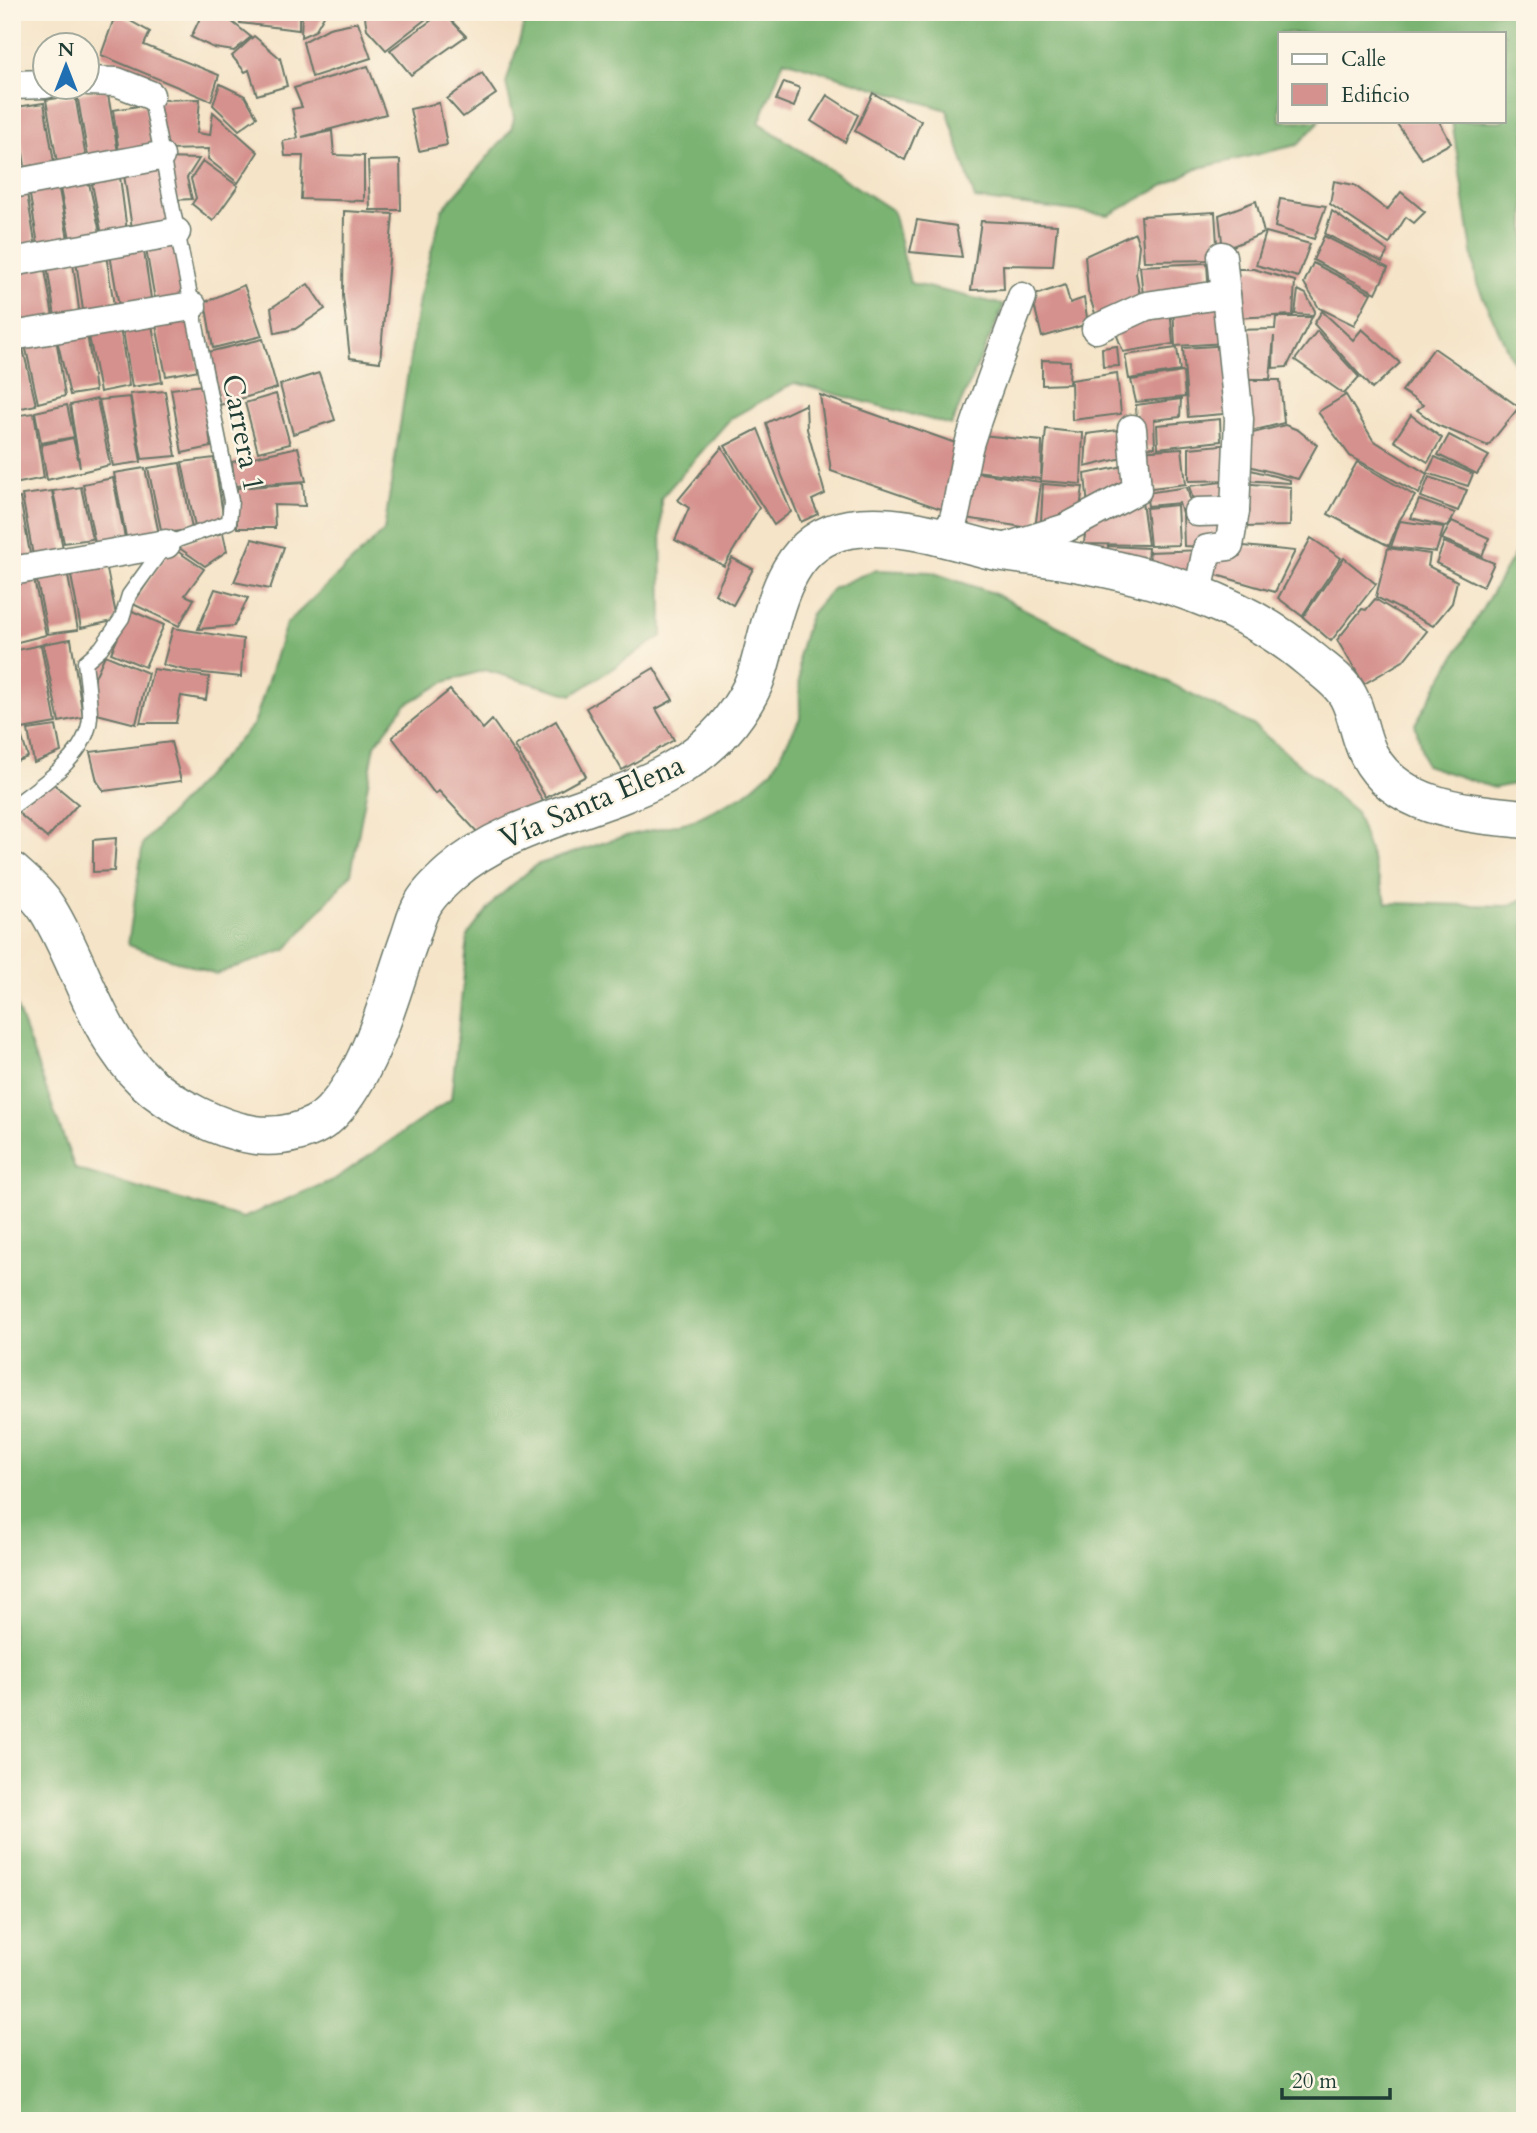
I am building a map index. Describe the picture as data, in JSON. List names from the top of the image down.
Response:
{
  "streets": {
    "main road": ["Vía Santa Elena"],
    "lane": ["Carrera 1"]
  },
  "legend": ["Calle", "Edificio"],
  "scale_bar": "20 m",
  "north": "top"
}
